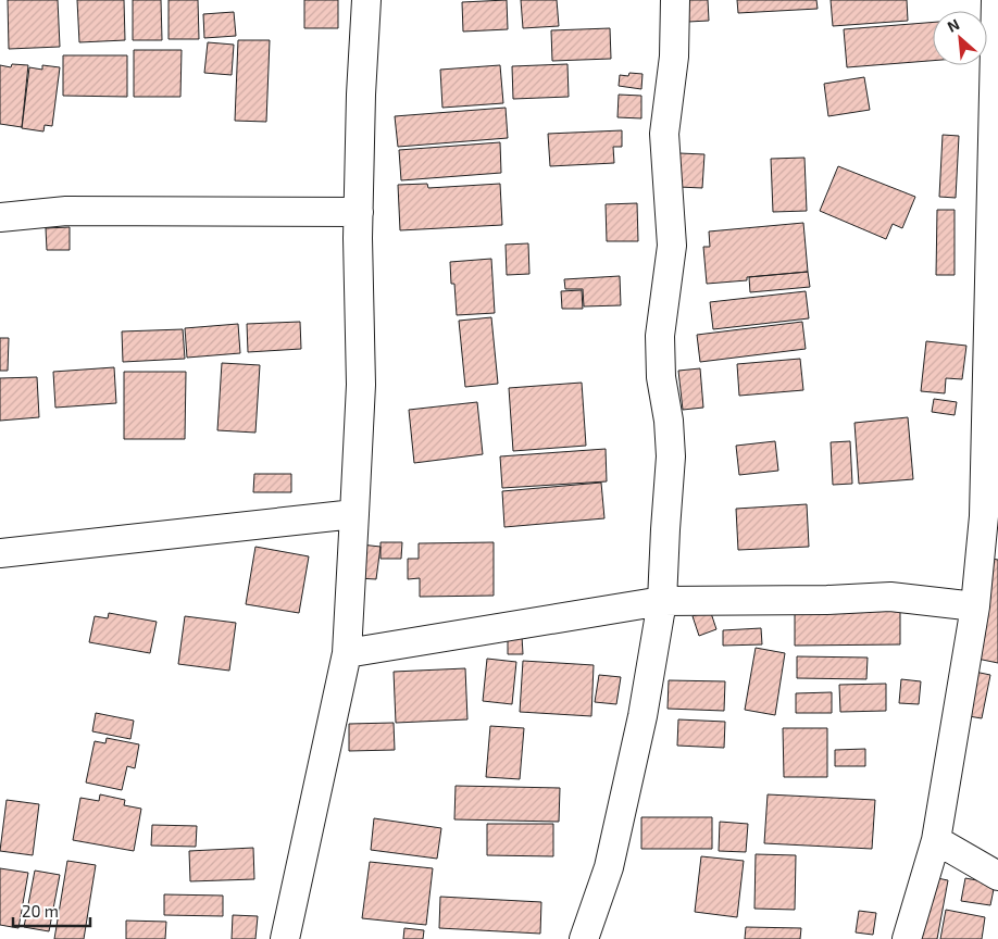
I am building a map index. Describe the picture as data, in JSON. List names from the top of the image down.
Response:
{
  "scale_bar": "20 m",
  "north": "top left"
}
